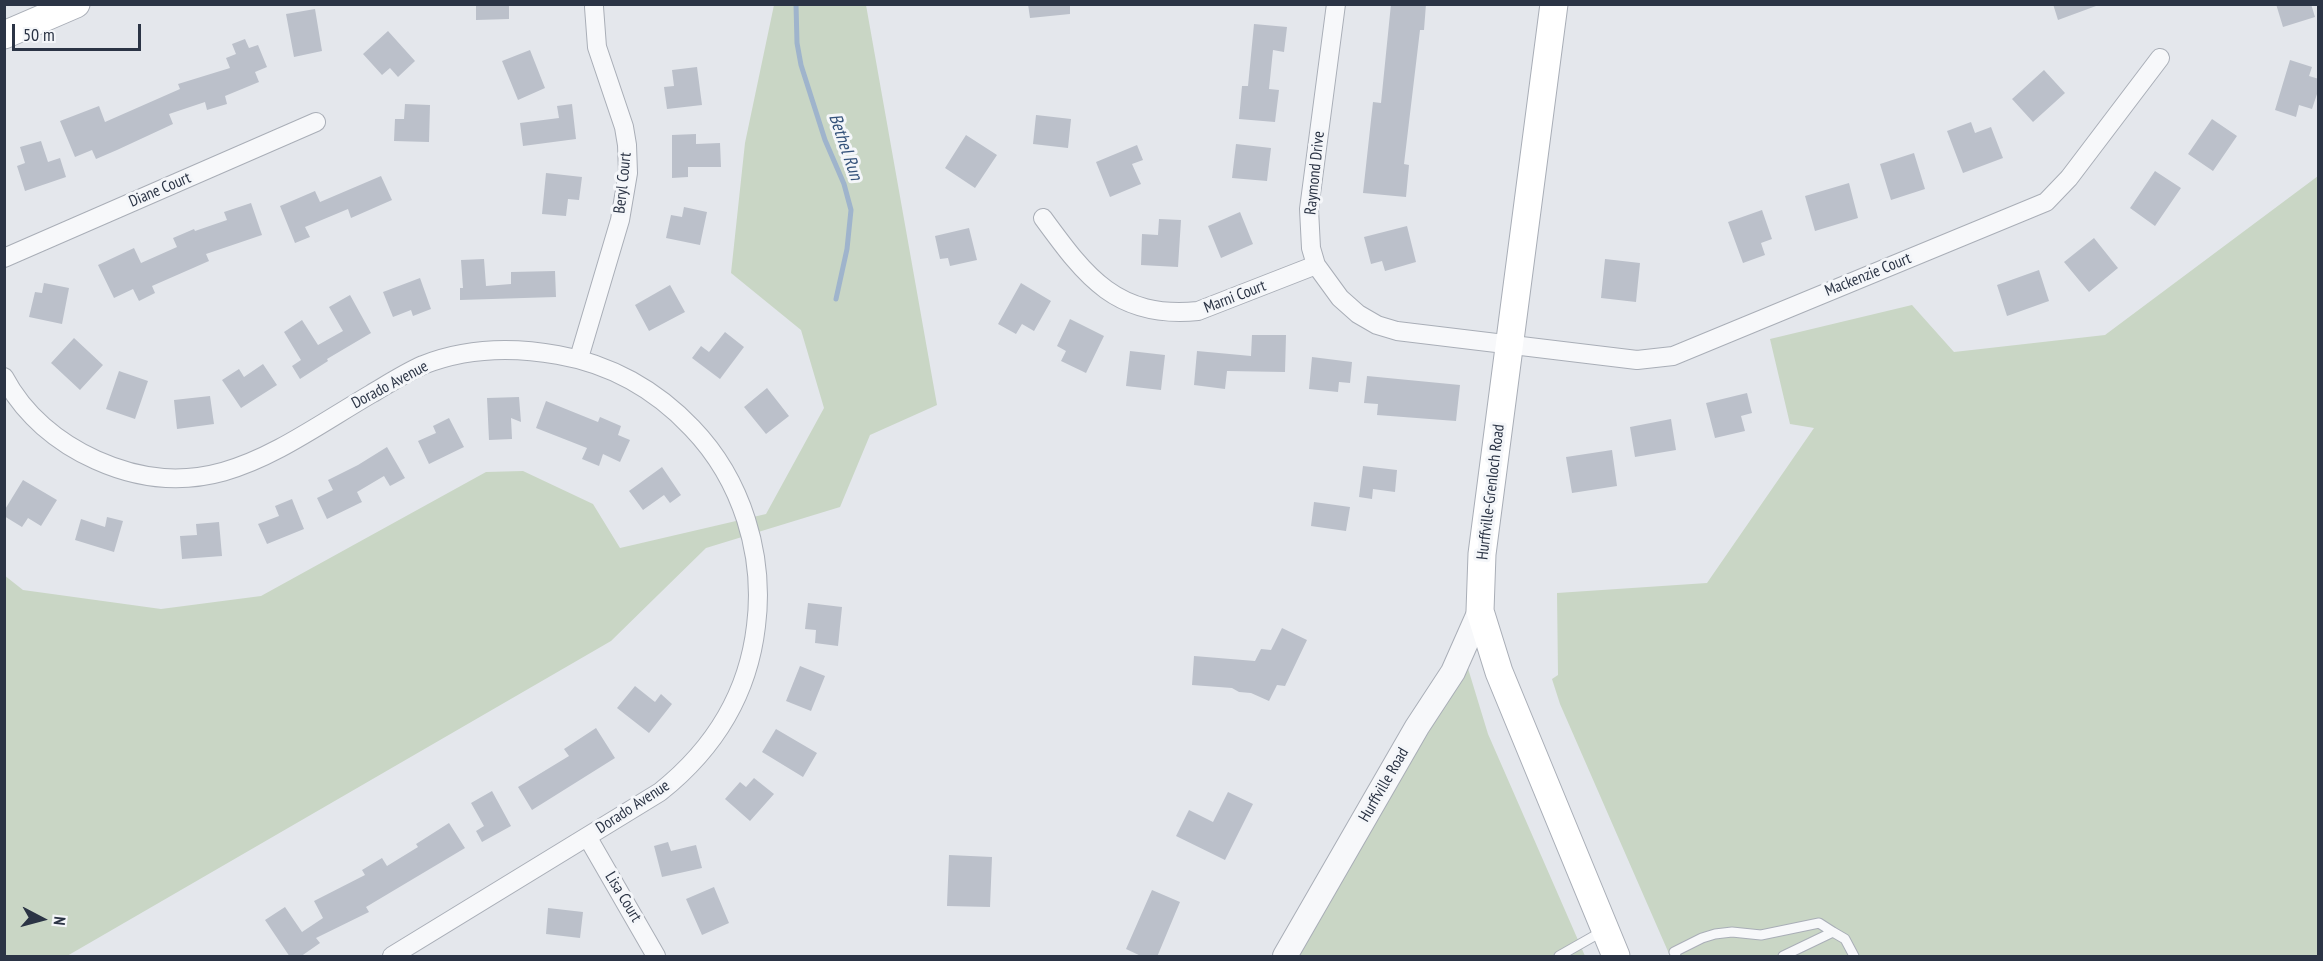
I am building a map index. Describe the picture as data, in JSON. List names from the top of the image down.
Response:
{
  "streets": {
    "main road": ["Hurffville-Grenloch Road"],
    "street": [
      "Raymond Drive",
      "Beryl Court",
      "Diane Court",
      "Mackenzie Court",
      "Marni Court",
      "Dorado Avenue",
      "Hurffville Road",
      "Lisa Court"
    ]
  },
  "crossings": [
    ["Raymond Drive", "Mackenzie Court"],
    ["Raymond Drive", "Marni Court"],
    ["Raymond Drive", "Hurffville-Grenloch Road"],
    ["Beryl Court", "Dorado Avenue"],
    ["Mackenzie Court", "Hurffville-Grenloch Road"],
    ["Dorado Avenue", "Lisa Court"],
    ["Hurffville-Grenloch Road", "Hurffville Road"]
  ],
  "water": ["Bethel Run"],
  "scale_bar": "50 m",
  "north": "right"
}
